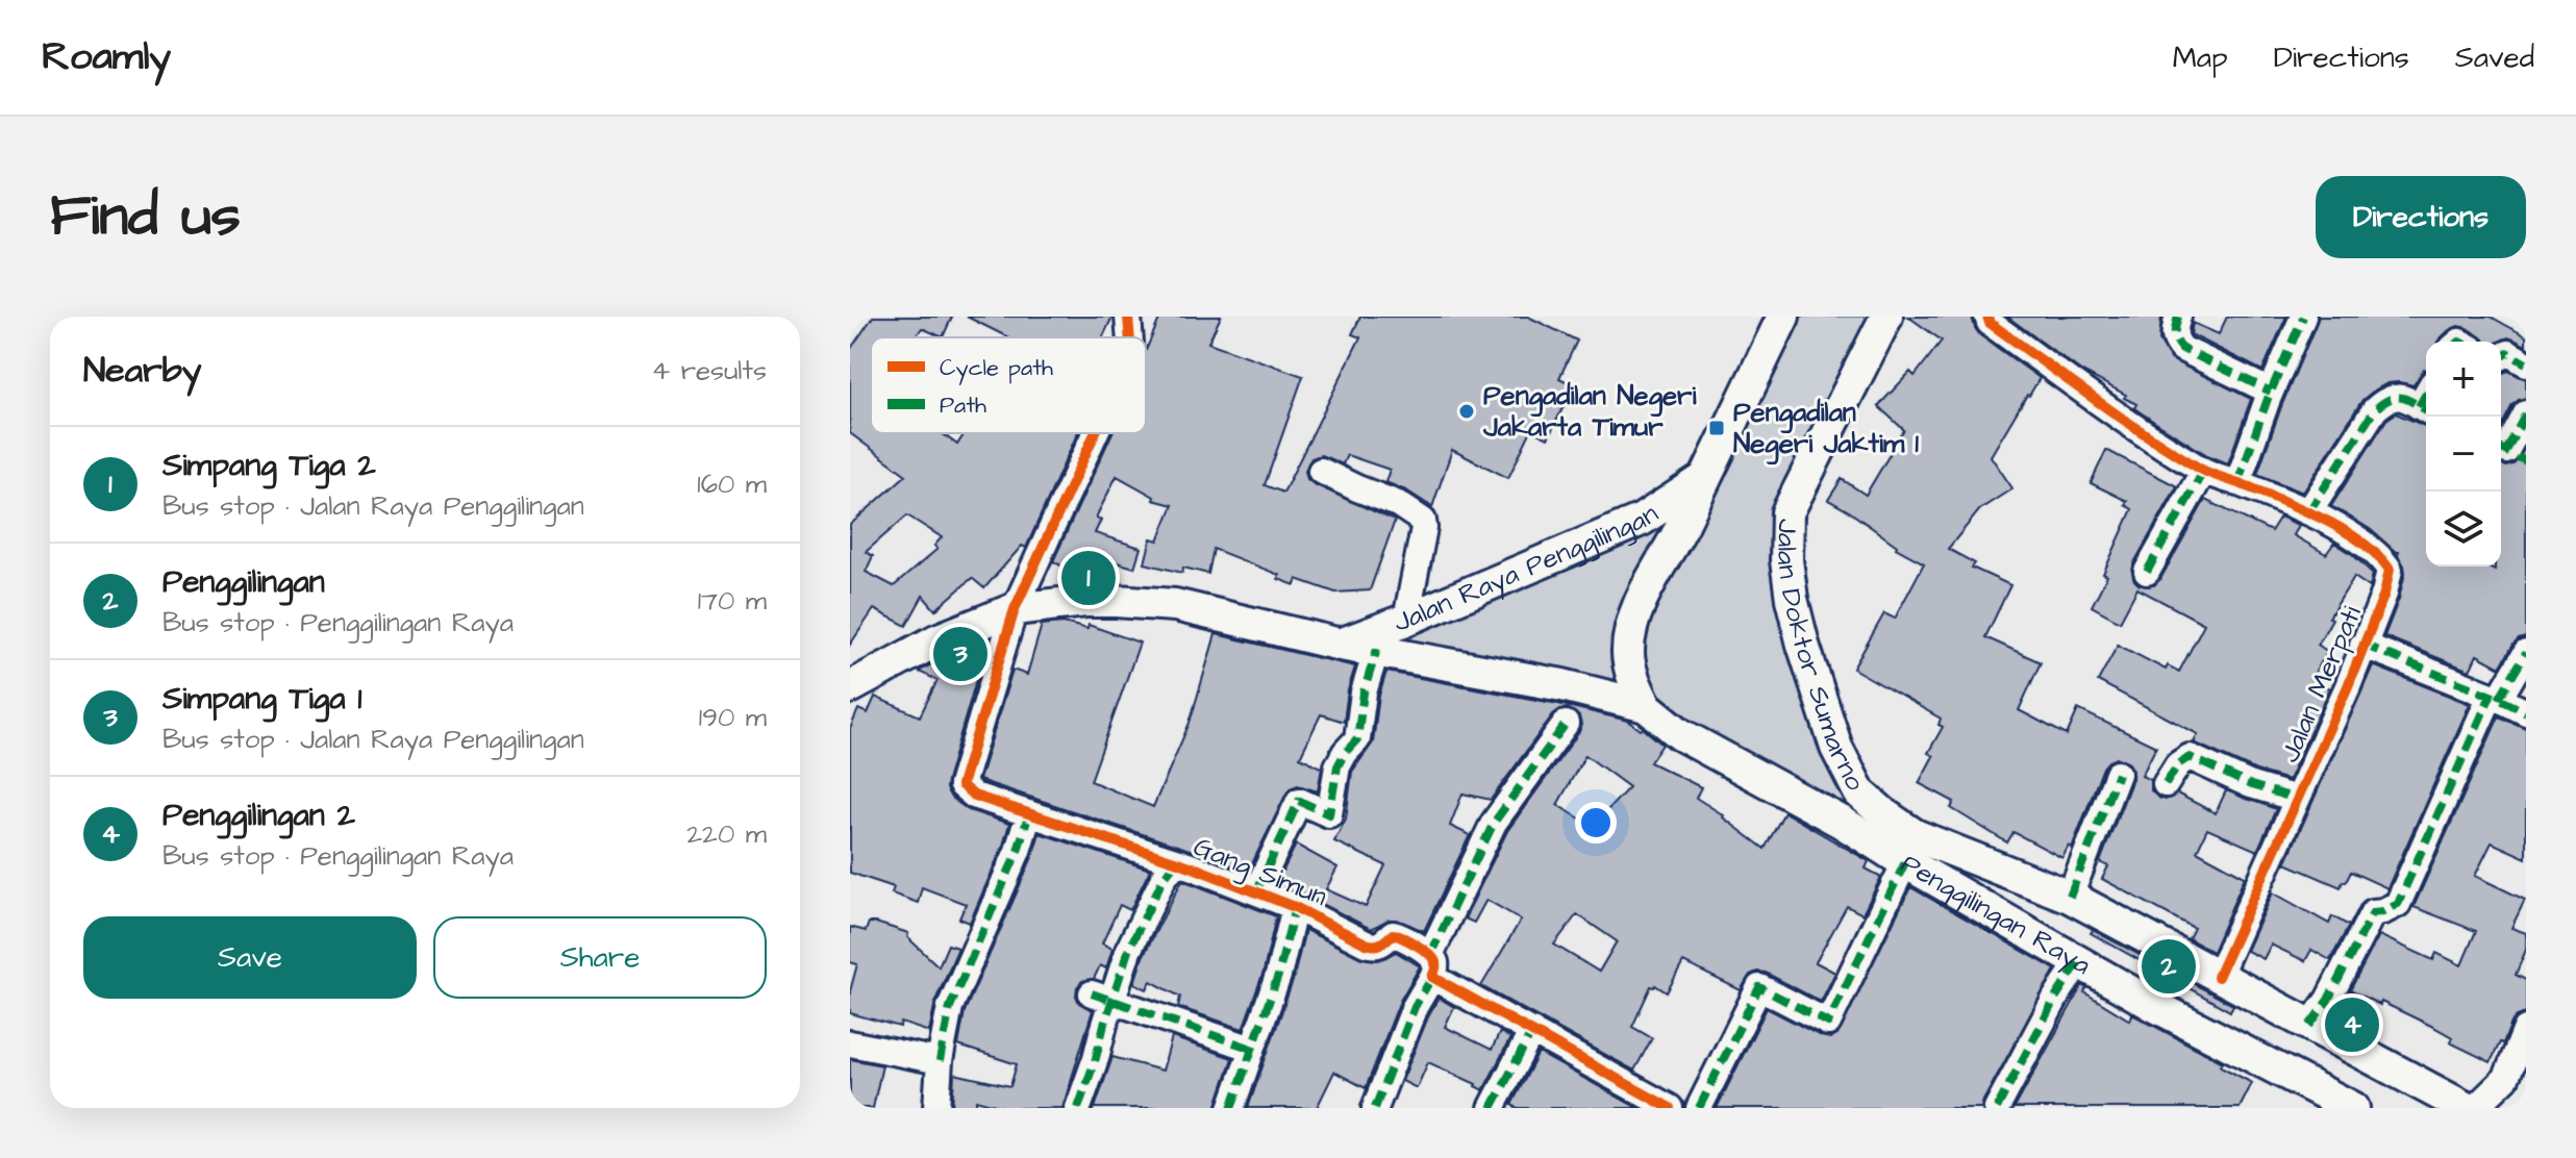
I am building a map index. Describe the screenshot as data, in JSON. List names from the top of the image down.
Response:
{
  "streets": {
    "main road": ["Jalan Raya Penggilingan", "Jalan Doktor Sumarno", "Penggilingan Raya"],
    "street": ["Jalan Merpati", "Gang Simun"]
  },
  "crossings": [
    ["Jalan Raya Penggilingan", "Gang Simun"],
    ["Jalan Raya Penggilingan", "Penggilingan Raya"],
    ["Jalan Doktor Sumarno", "Penggilingan Raya"],
    ["Jalan Merpati", "Penggilingan Raya"]
  ],
  "places": {
    "other": ["Pengadilan Negeri Jakarta Timur"],
    "transit": ["Pengadilan Negeri Jaktim 1"]
  },
  "legend": ["Cycle path", "Path"],
  "page": {
    "header": "Roamly",
    "nav": ["Map", "Directions", "Saved"],
    "title": "Find us",
    "buttons": [
      "Directions",
      ["Save", "Share"]
    ],
    "heading": ["Nearby", "4 results"],
    "map_buttons": ["+", "−"],
    "list": [
      {
        "mark": "1",
        "name": "Simpang Tiga 2",
        "note": "Bus stop · Jalan Raya Penggilingan",
        "value": "160 m"
      },
      {
        "mark": "2",
        "name": "Penggilingan",
        "note": "Bus stop · Penggilingan Raya",
        "value": "170 m"
      },
      {
        "mark": "3",
        "name": "Simpang Tiga 1",
        "note": "Bus stop · Jalan Raya Penggilingan",
        "value": "190 m"
      },
      {
        "mark": "4",
        "name": "Penggilingan 2",
        "note": "Bus stop · Penggilingan Raya",
        "value": "220 m"
      }
    ],
    "pins": [
      "1",
      "3",
      "2",
      "4"
    ]
  }
}
